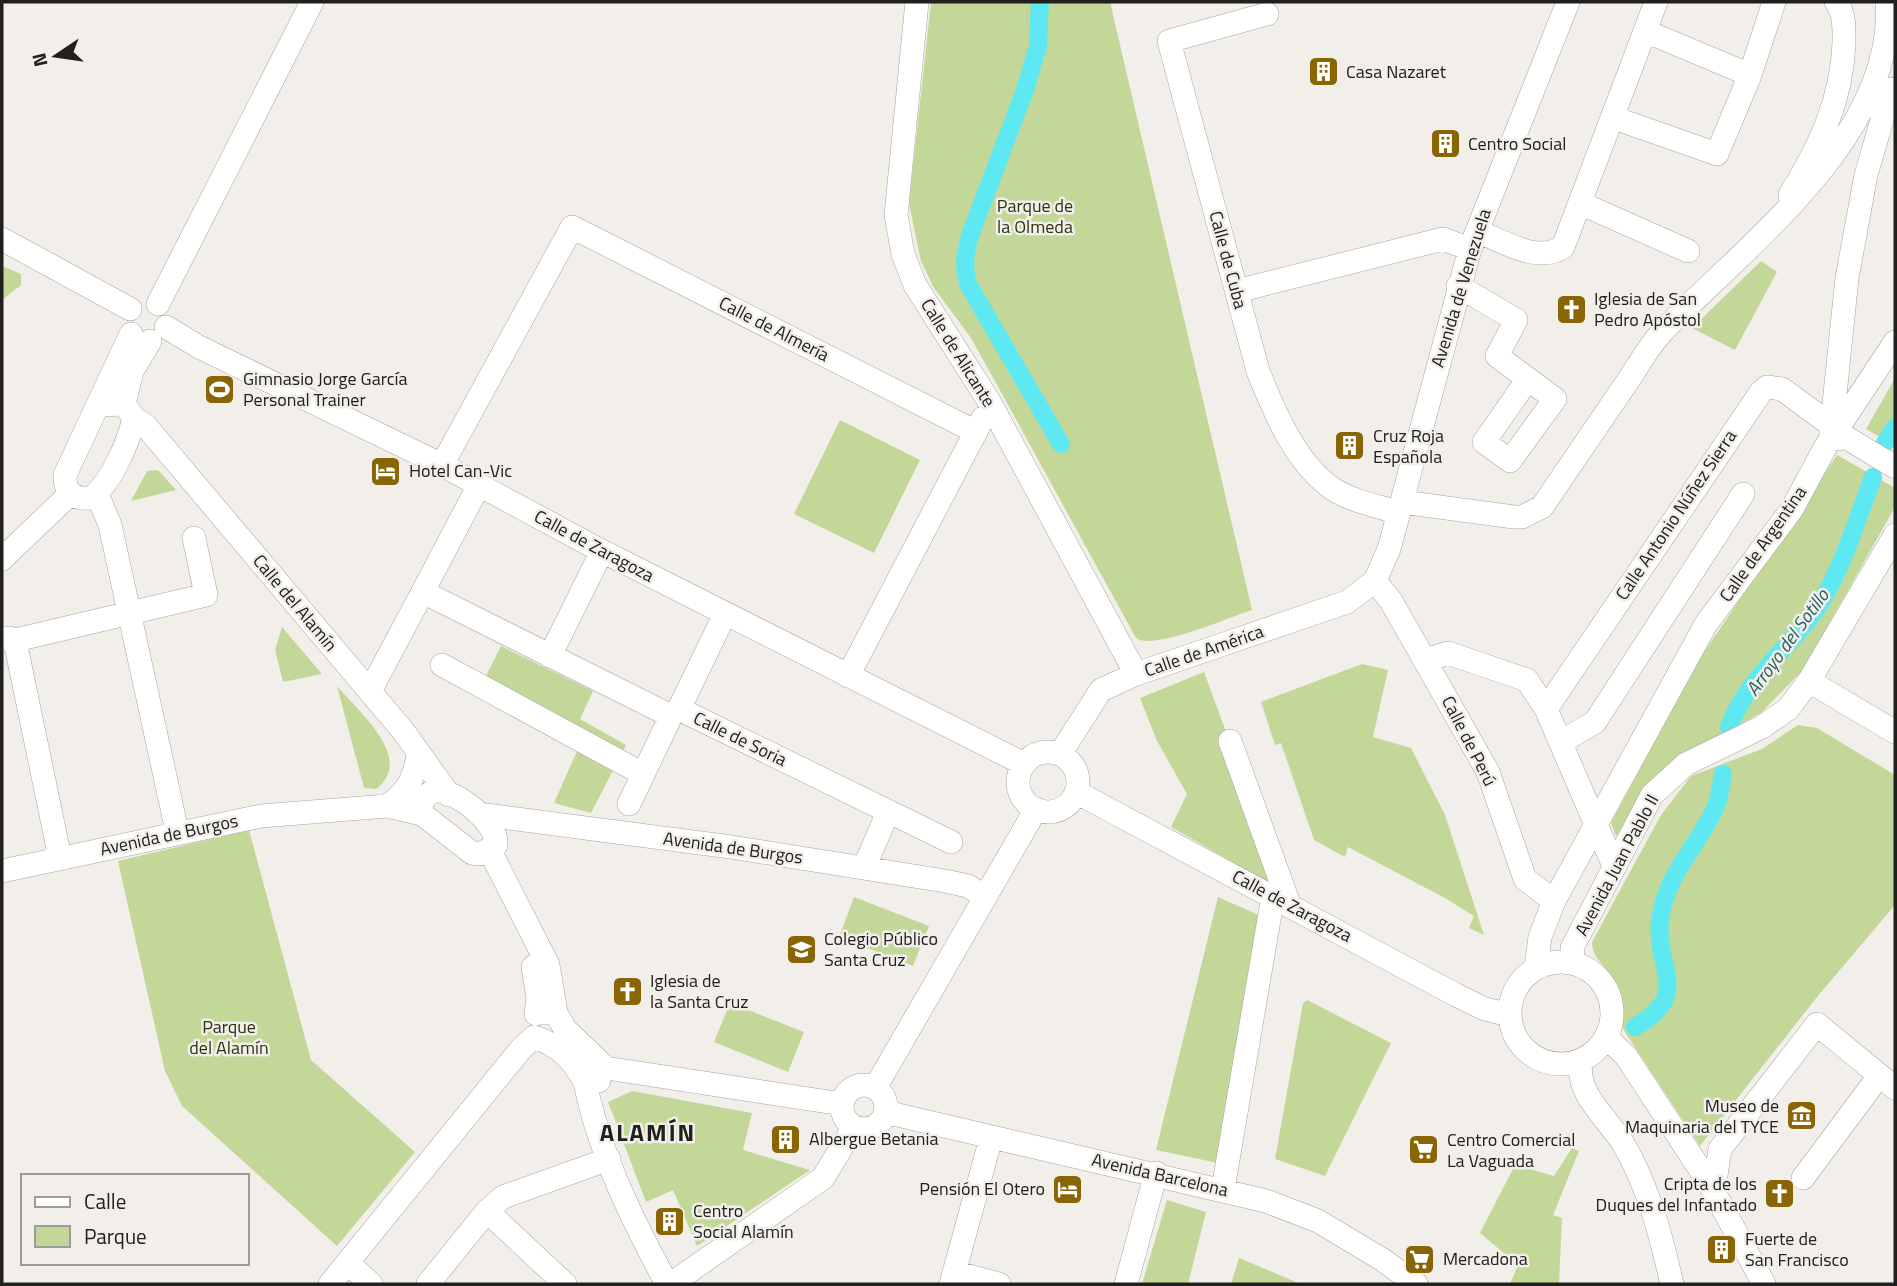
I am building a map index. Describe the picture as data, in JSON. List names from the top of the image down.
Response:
{
  "streets": {
    "street": [
      "Calle de Cuba",
      "Avenida de Venezuela",
      "Calle de Almería",
      "Calle de Alicante",
      "Calle Antonio Núñez Sierra",
      "Calle de Argentina",
      "Calle de Zaragoza",
      "Calle del Alamín",
      "Calle de América",
      "Calle de Soria",
      "Calle de Perú",
      "Avenida de Burgos",
      "Avenida Juan Pablo II",
      "Avenida Barcelona"
    ]
  },
  "crossings": [
    ["Calle de Cuba", "Avenida de Venezuela"],
    ["Avenida de Venezuela", "Calle de América"],
    ["Avenida de Venezuela", "Calle de Perú"],
    ["Calle de Almería", "Calle de Zaragoza"],
    ["Calle de Alicante", "Calle de América"],
    ["Calle Antonio Núñez Sierra", "Calle de Argentina"],
    ["Calle de Argentina", "Calle de Zaragoza"],
    ["Calle de Argentina", "Calle de Perú"],
    ["Calle de Argentina", "Avenida Juan Pablo II"],
    ["Calle de Zaragoza", "Calle de América"],
    ["Calle de Zaragoza", "Avenida Juan Pablo II"],
    ["Calle del Alamín", "Avenida de Burgos"],
    ["Calle de América", "Calle de Perú"]
  ],
  "districts": ["ALAMÍN"],
  "water": ["Arroyo del Sotillo"],
  "parks": ["Parque de la Olmeda", "Parque del Alamín"],
  "places": {
    "building": [
      "Casa Nazaret",
      "Centro Social",
      "Cruz Roja Española",
      "Albergue Betania",
      "Centro Social Alamín",
      "Fuerte de San Francisco"
    ],
    "church": ["Iglesia de San Pedro Apóstol", "Iglesia de la Santa Cruz", "Cripta de los Duques del Infantado"],
    "sports": ["Gimnasio Jorge García Personal Trainer"],
    "hotel": ["Hotel Can-Vic", "Pensión El Otero"],
    "school or university": ["Colegio Público Santa Cruz"],
    "museum": ["Museo de Maquinaria del TYCE"],
    "supermarket": ["Centro Comercial La Vaguada", "Mercadona"]
  },
  "legend": ["Calle", "Parque"],
  "north": "left"
}
